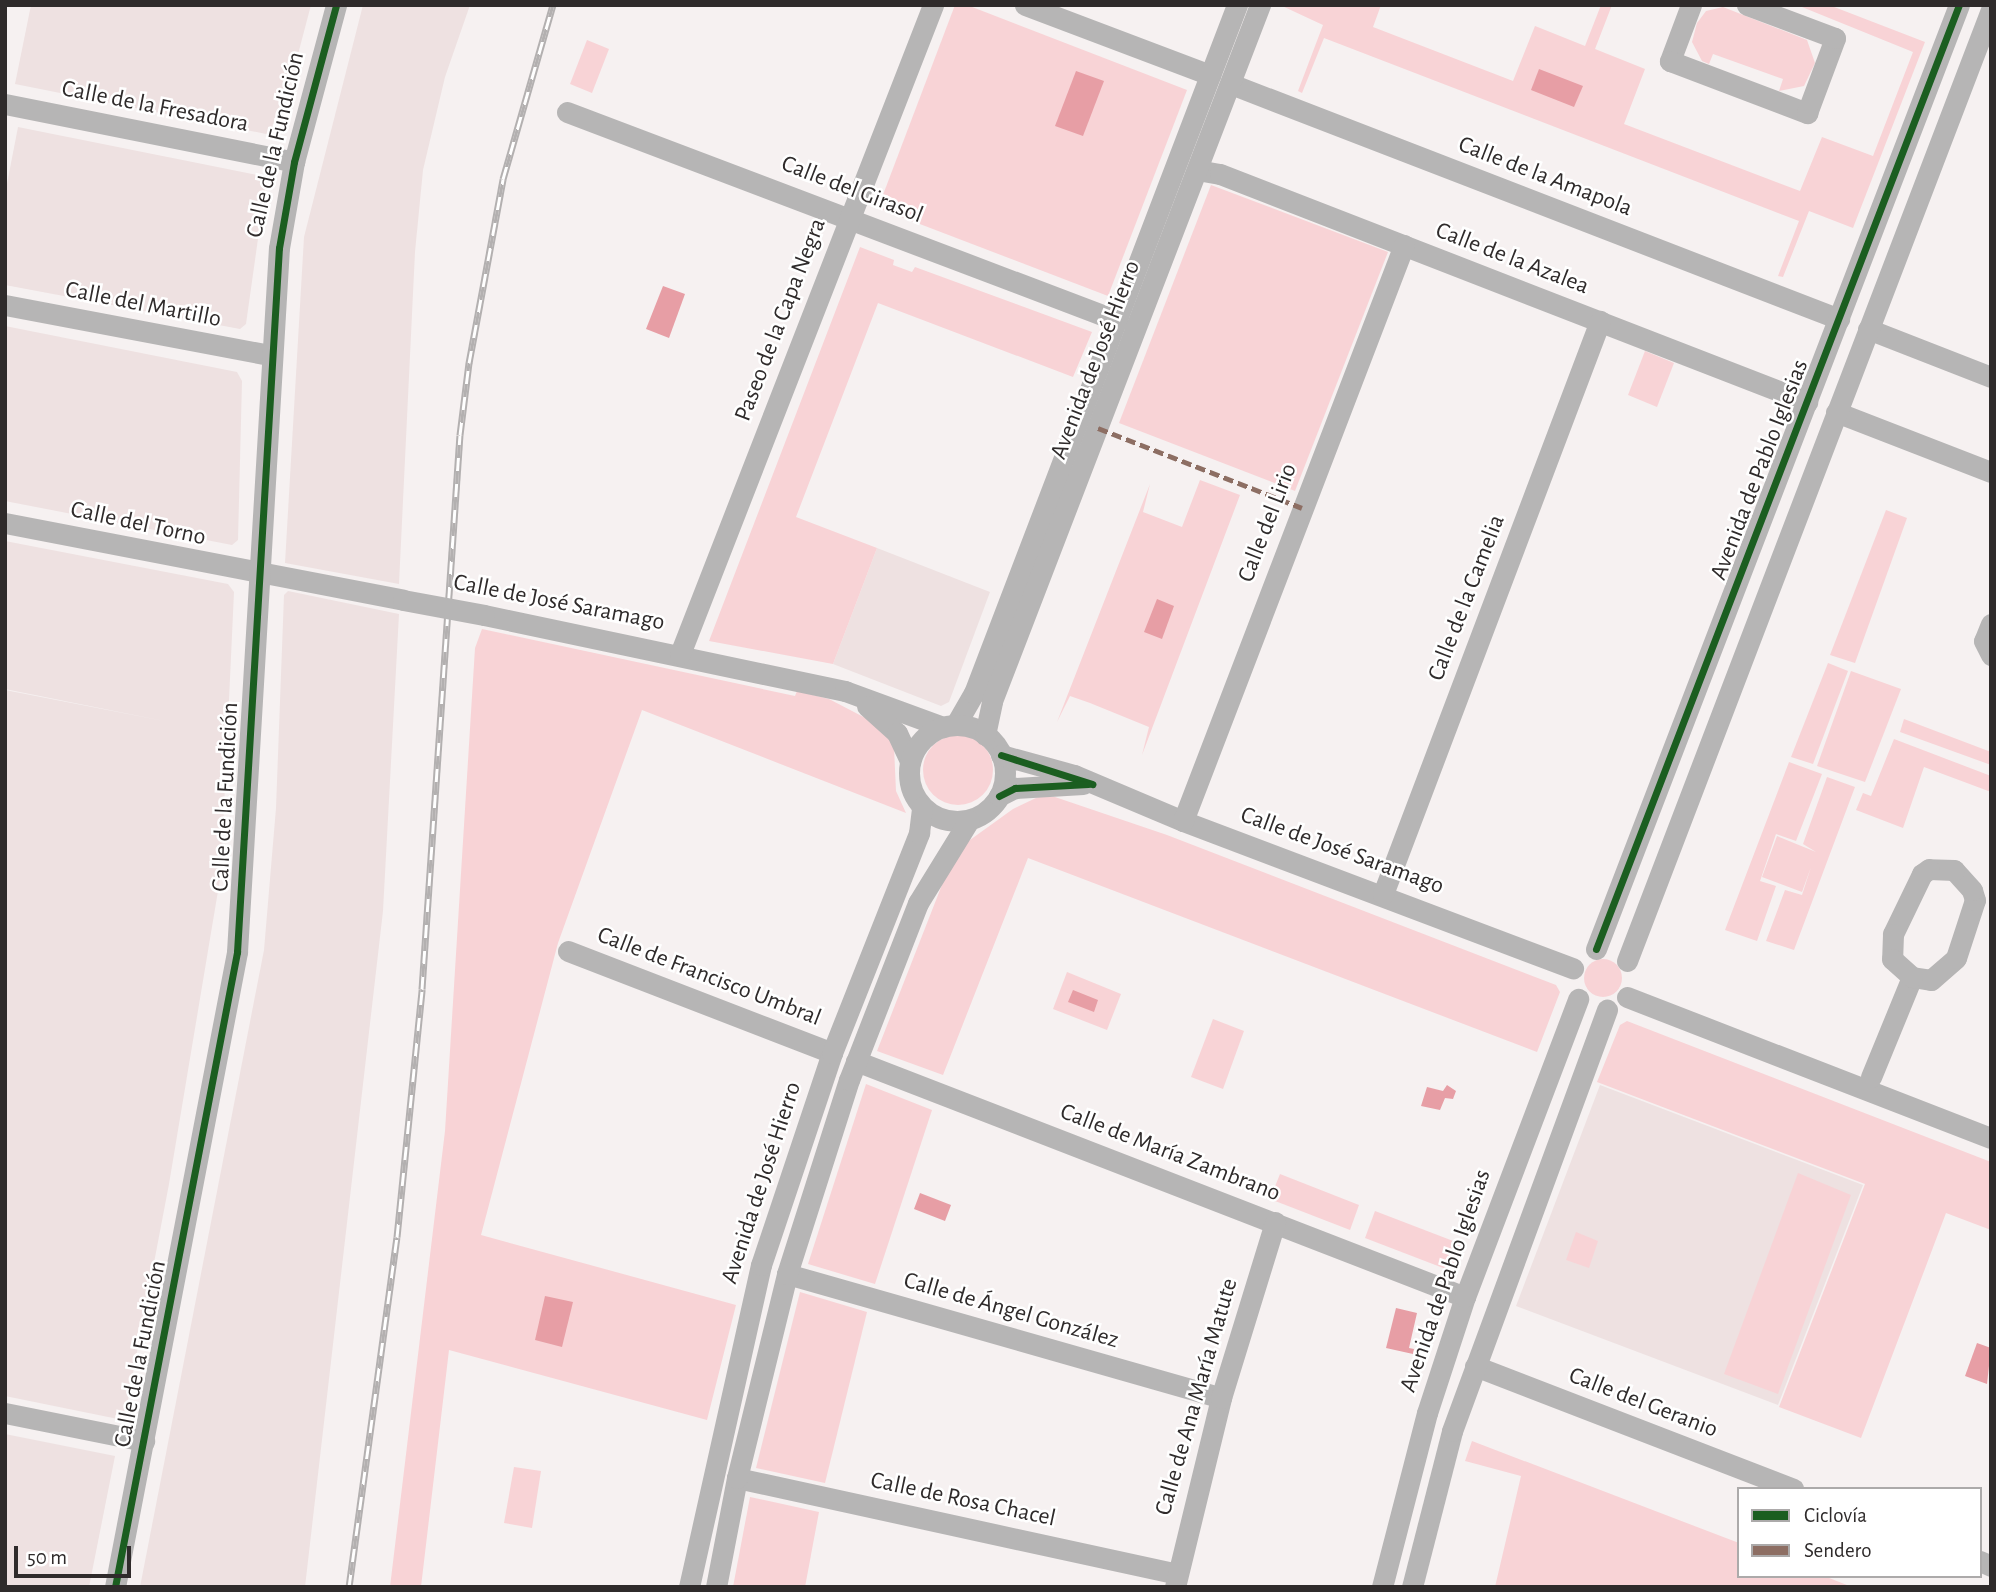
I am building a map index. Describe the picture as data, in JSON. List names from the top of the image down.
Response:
{
  "streets": {
    "street": [
      "Calle de la Fresadora",
      "Calle de la Fundición",
      "Calle de la Amapola",
      "Calle del Girasol",
      "Calle de la Azalea",
      "Calle del Martillo",
      "Paseo de la Capa Negra",
      "Avenida de José Hierro",
      "Avenida de Pablo Iglesias",
      "Calle del Lirio",
      "Calle del Torno",
      "Calle de la Camelia",
      "Calle de José Saramago",
      "Calle de Francisco Umbral",
      "Calle de María Zambrano",
      "Calle de Ángel González",
      "Calle de Ana María Matute",
      "Calle del Geranio",
      "Calle de Rosa Chacel"
    ]
  },
  "crossings": [
    ["Calle de la Fresadora", "Calle de la Fundición"],
    ["Calle de la Fundición", "Calle del Martillo"],
    ["Calle de la Fundición", "Calle del Torno"],
    ["Calle de la Fundición", "Calle de José Saramago"],
    ["Calle de la Amapola", "Avenida de José Hierro"],
    ["Calle de la Amapola", "Avenida de Pablo Iglesias"],
    ["Calle del Girasol", "Paseo de la Capa Negra"],
    ["Calle del Girasol", "Avenida de José Hierro"],
    ["Calle de la Azalea", "Avenida de José Hierro"],
    ["Calle de la Azalea", "Avenida de Pablo Iglesias"],
    ["Calle de la Azalea", "Calle del Lirio"],
    ["Calle de la Azalea", "Calle de la Camelia"],
    ["Paseo de la Capa Negra", "Calle de José Saramago"],
    ["Avenida de José Hierro", "Calle de José Saramago"],
    ["Avenida de José Hierro", "Calle de Francisco Umbral"],
    ["Avenida de José Hierro", "Calle de María Zambrano"],
    ["Avenida de José Hierro", "Calle de Ángel González"],
    ["Avenida de José Hierro", "Calle de Rosa Chacel"],
    ["Avenida de Pablo Iglesias", "Calle de José Saramago"],
    ["Avenida de Pablo Iglesias", "Calle de María Zambrano"],
    ["Calle del Lirio", "Calle de José Saramago"],
    ["Calle del Torno", "Calle de José Saramago"],
    ["Calle de la Camelia", "Calle de José Saramago"],
    ["Calle de María Zambrano", "Calle de Ana María Matute"],
    ["Calle de Ángel González", "Calle de Ana María Matute"],
    ["Calle de Ana María Matute", "Calle de Rosa Chacel"]
  ],
  "legend": ["Ciclovía", "Sendero"],
  "scale_bar": "50 m"
}
